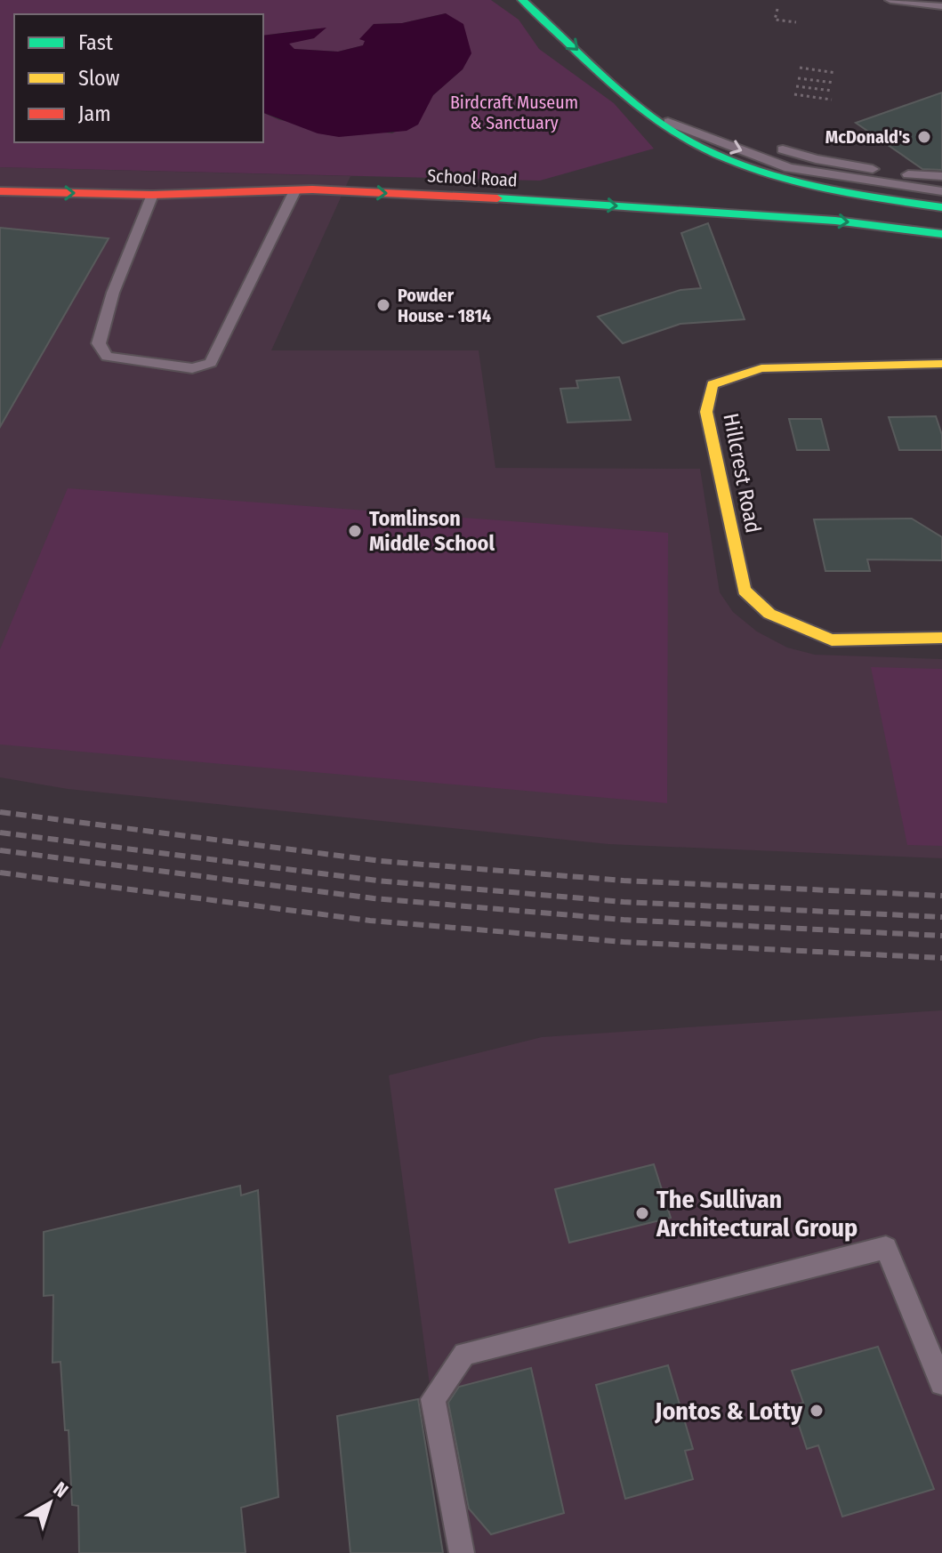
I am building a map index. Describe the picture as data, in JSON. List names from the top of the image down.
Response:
{
  "streets": {
    "main road": ["School Road", "Hillcrest Road"]
  },
  "parks": ["Birdcraft Museum & Sanctuary"],
  "places": [
    "McDonald's",
    "Powder House - 1814",
    "Tomlinson Middle School",
    "The Sullivan Architectural Group",
    "Jontos & Lotty"
  ],
  "legend": ["Fast", "Slow", "Jam"],
  "north": "top right"
}
